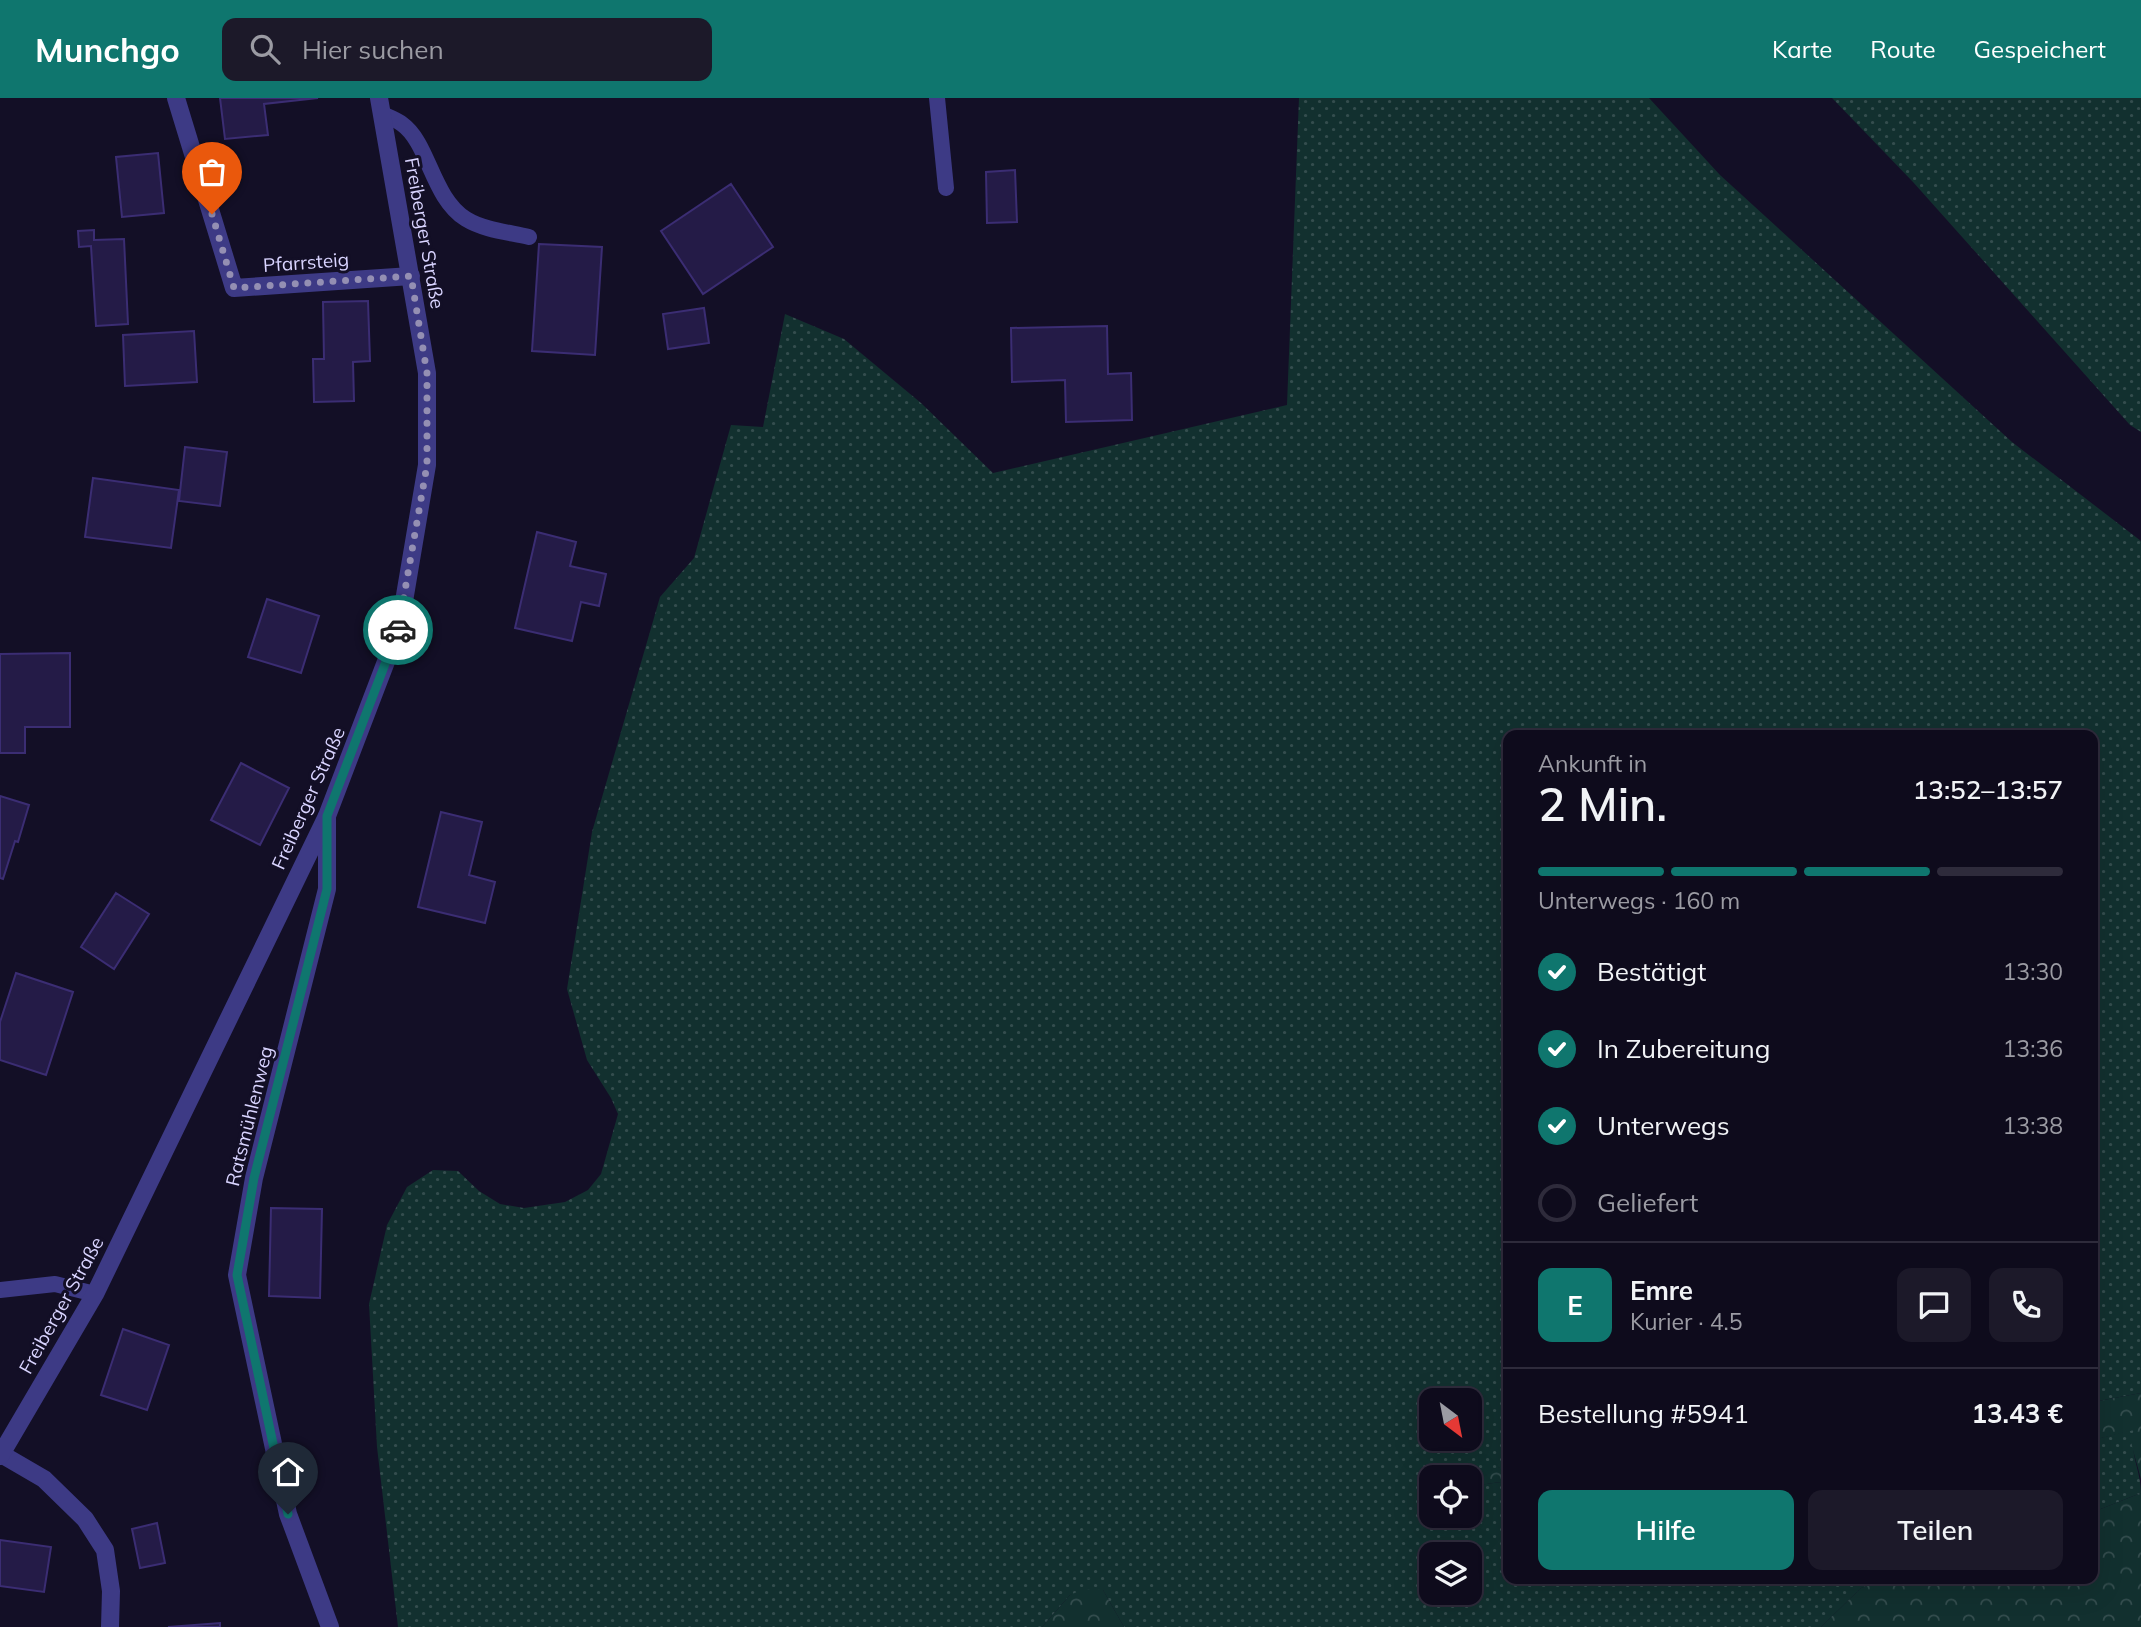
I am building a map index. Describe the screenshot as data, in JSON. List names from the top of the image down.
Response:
{
  "streets": {
    "street": ["Freiberger Straße", "Pfarrsteig", "Ratsmühlenweg"]
  },
  "crossings": [
    ["Freiberger Straße", "Pfarrsteig"],
    ["Freiberger Straße", "Ratsmühlenweg"]
  ],
  "north": "bottom right",
  "page": {
    "header": "Munchgo",
    "search": "Hier suchen",
    "nav": ["Karte", "Route", "Gespeichert"],
    "heading": ["2 Min.", "Ankunft in", "13:52–13:57"],
    "panel": [
      "Emre",
      "Kurier · 4.5",
      "Bestellung #5941",
      "13.43 €"
    ],
    "bar": "Unterwegs · 160 m",
    "list": [
      ["Bestätigt", "13:30"],
      ["In Zubereitung", "13:36"],
      ["Unterwegs", "13:38"],
      "Geliefert"
    ],
    "round": "E",
    "buttons": ["Hilfe", "Teilen"]
  }
}
